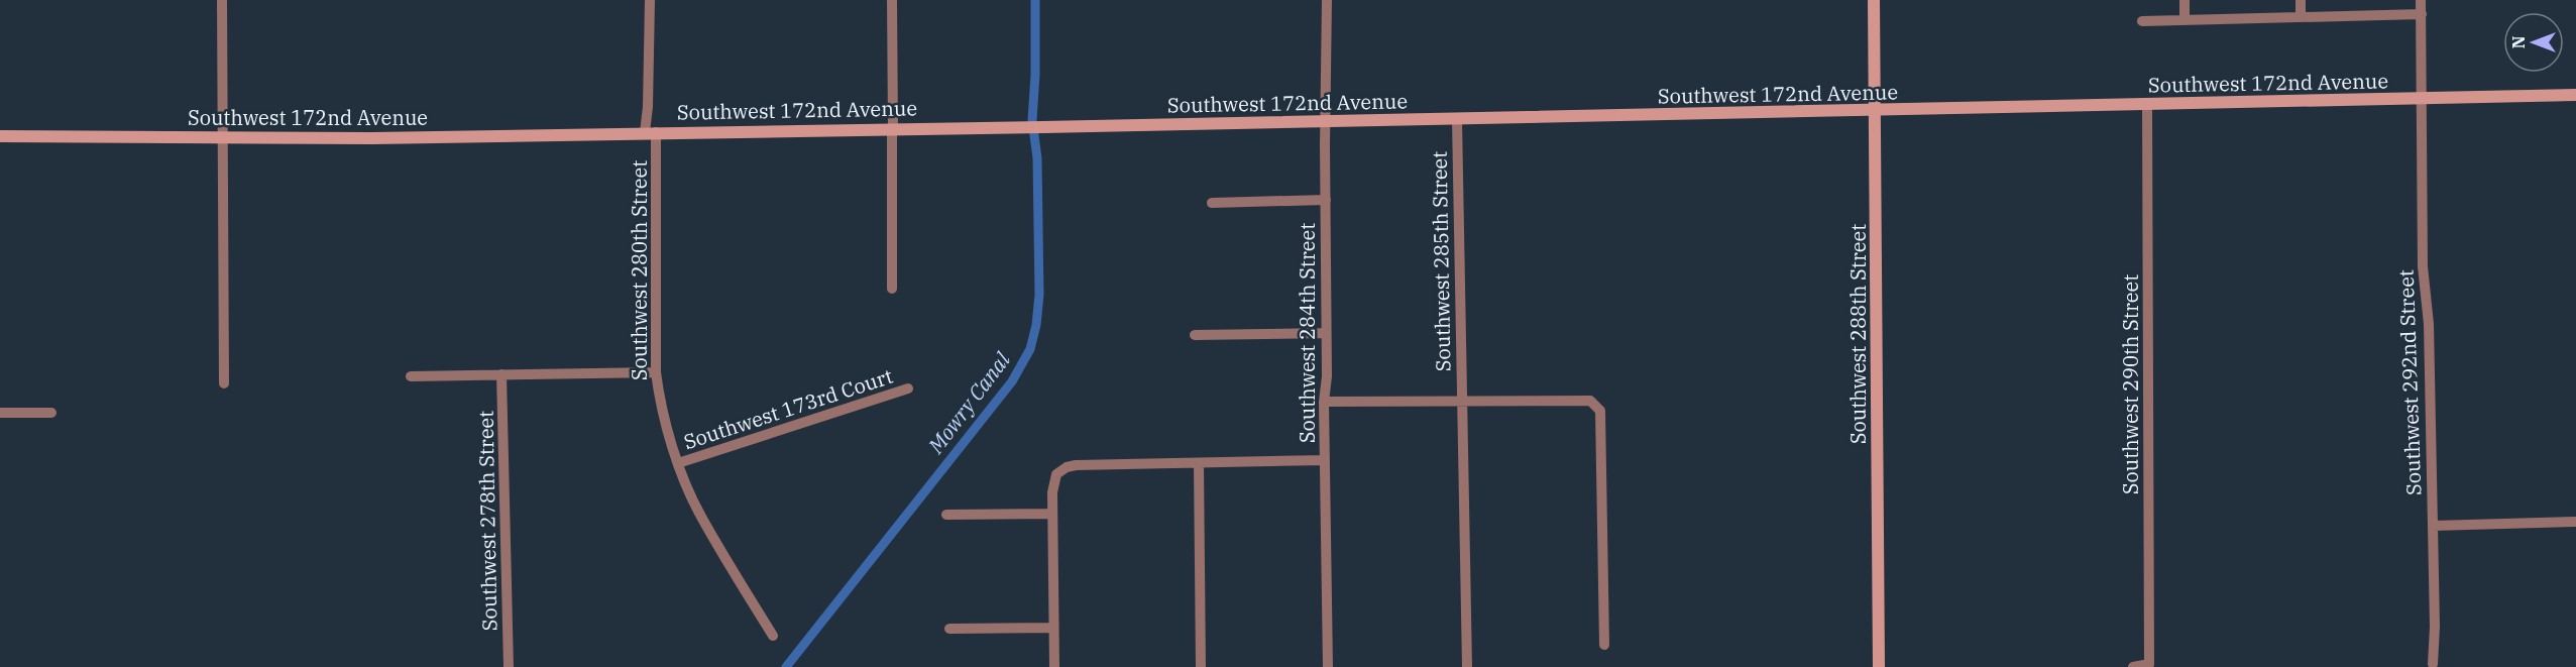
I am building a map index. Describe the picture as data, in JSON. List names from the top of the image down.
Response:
{
  "streets": {
    "street": [
      "Southwest 172nd Avenue",
      "Southwest 285th Street",
      "Southwest 280th Street",
      "Southwest 284th Street",
      "Southwest 288th Street",
      "Southwest 292nd Street",
      "Southwest 290th Street",
      "Southwest 173rd Court",
      "Southwest 278th Street"
    ]
  },
  "crossings": [
    ["Southwest 172nd Avenue", "Southwest 285th Street"],
    ["Southwest 172nd Avenue", "Southwest 280th Street"],
    ["Southwest 172nd Avenue", "Southwest 284th Street"],
    ["Southwest 172nd Avenue", "Southwest 288th Street"],
    ["Southwest 172nd Avenue", "Southwest 292nd Street"],
    ["Southwest 172nd Avenue", "Southwest 290th Street"],
    ["Southwest 280th Street", "Southwest 173rd Court"]
  ],
  "water": ["Mowry Canal"],
  "north": "left"
}
